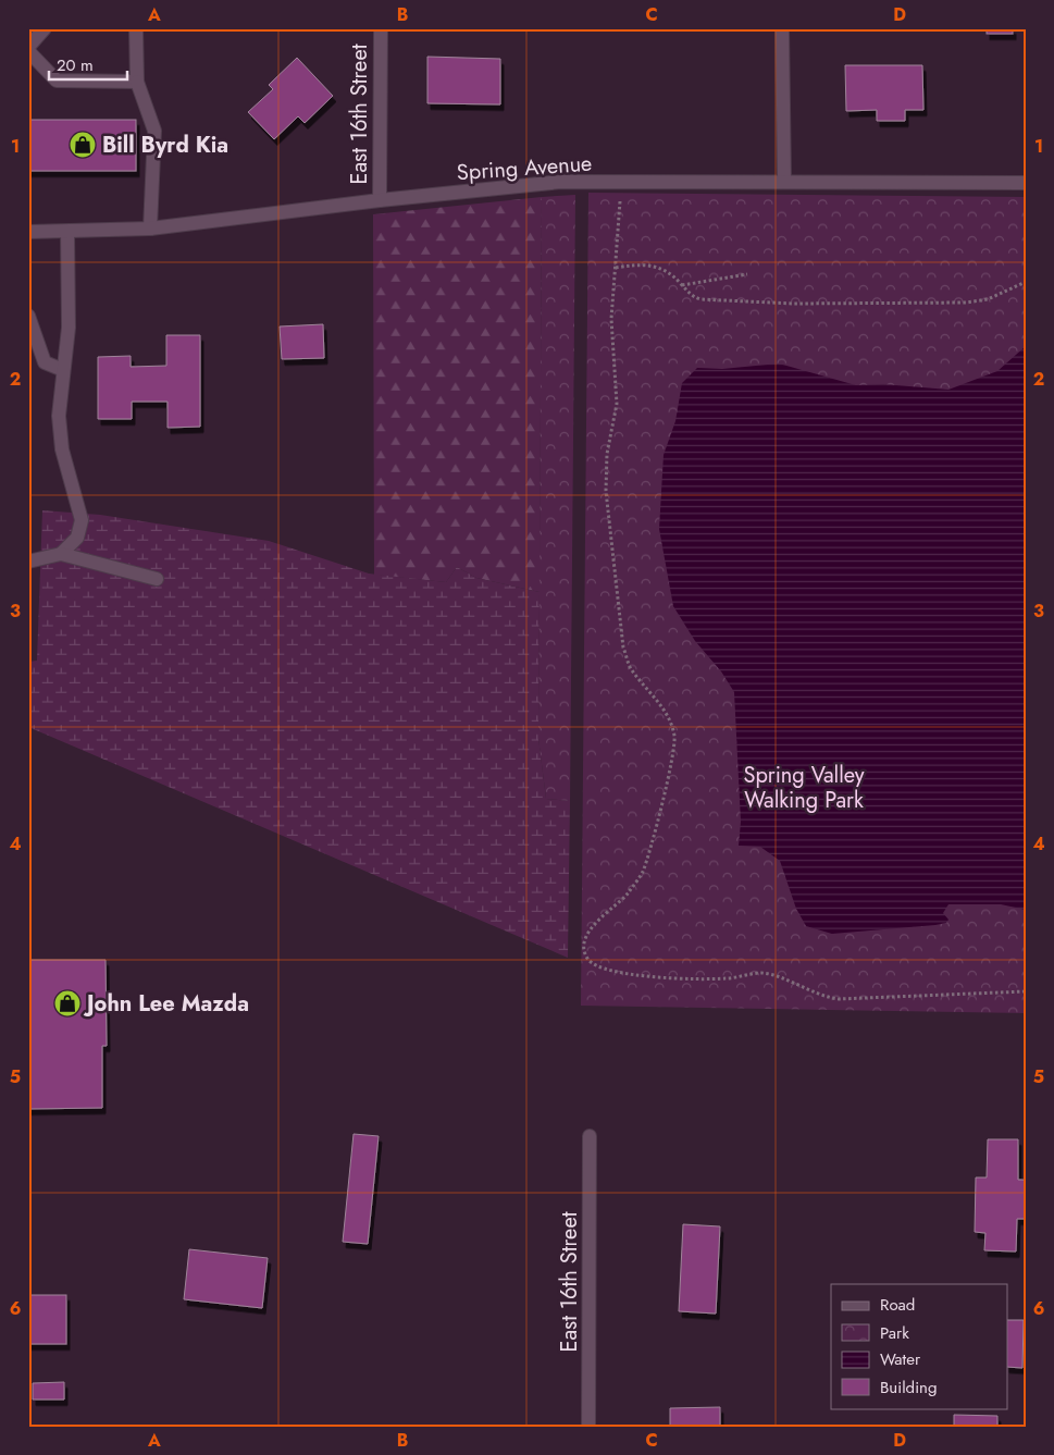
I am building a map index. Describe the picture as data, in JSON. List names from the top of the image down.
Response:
{
  "streets": {
    "street": ["East 16th Street", "Spring Avenue"]
  },
  "crossings": [
    ["East 16th Street", "Spring Avenue"]
  ],
  "parks": ["Spring Valley Walking Park"],
  "places": {
    "shop": ["Bill Byrd Kia", "John Lee Mazda"]
  },
  "legend": [
    "Road",
    "Park",
    "Water",
    "Building"
  ],
  "scale_bar": "20 m",
  "grid": {
    "columns": [
      "A",
      "B",
      "C",
      "D"
    ],
    "rows": [
      "1",
      "2",
      "3",
      "4",
      "5",
      "6"
    ]
  }
}
